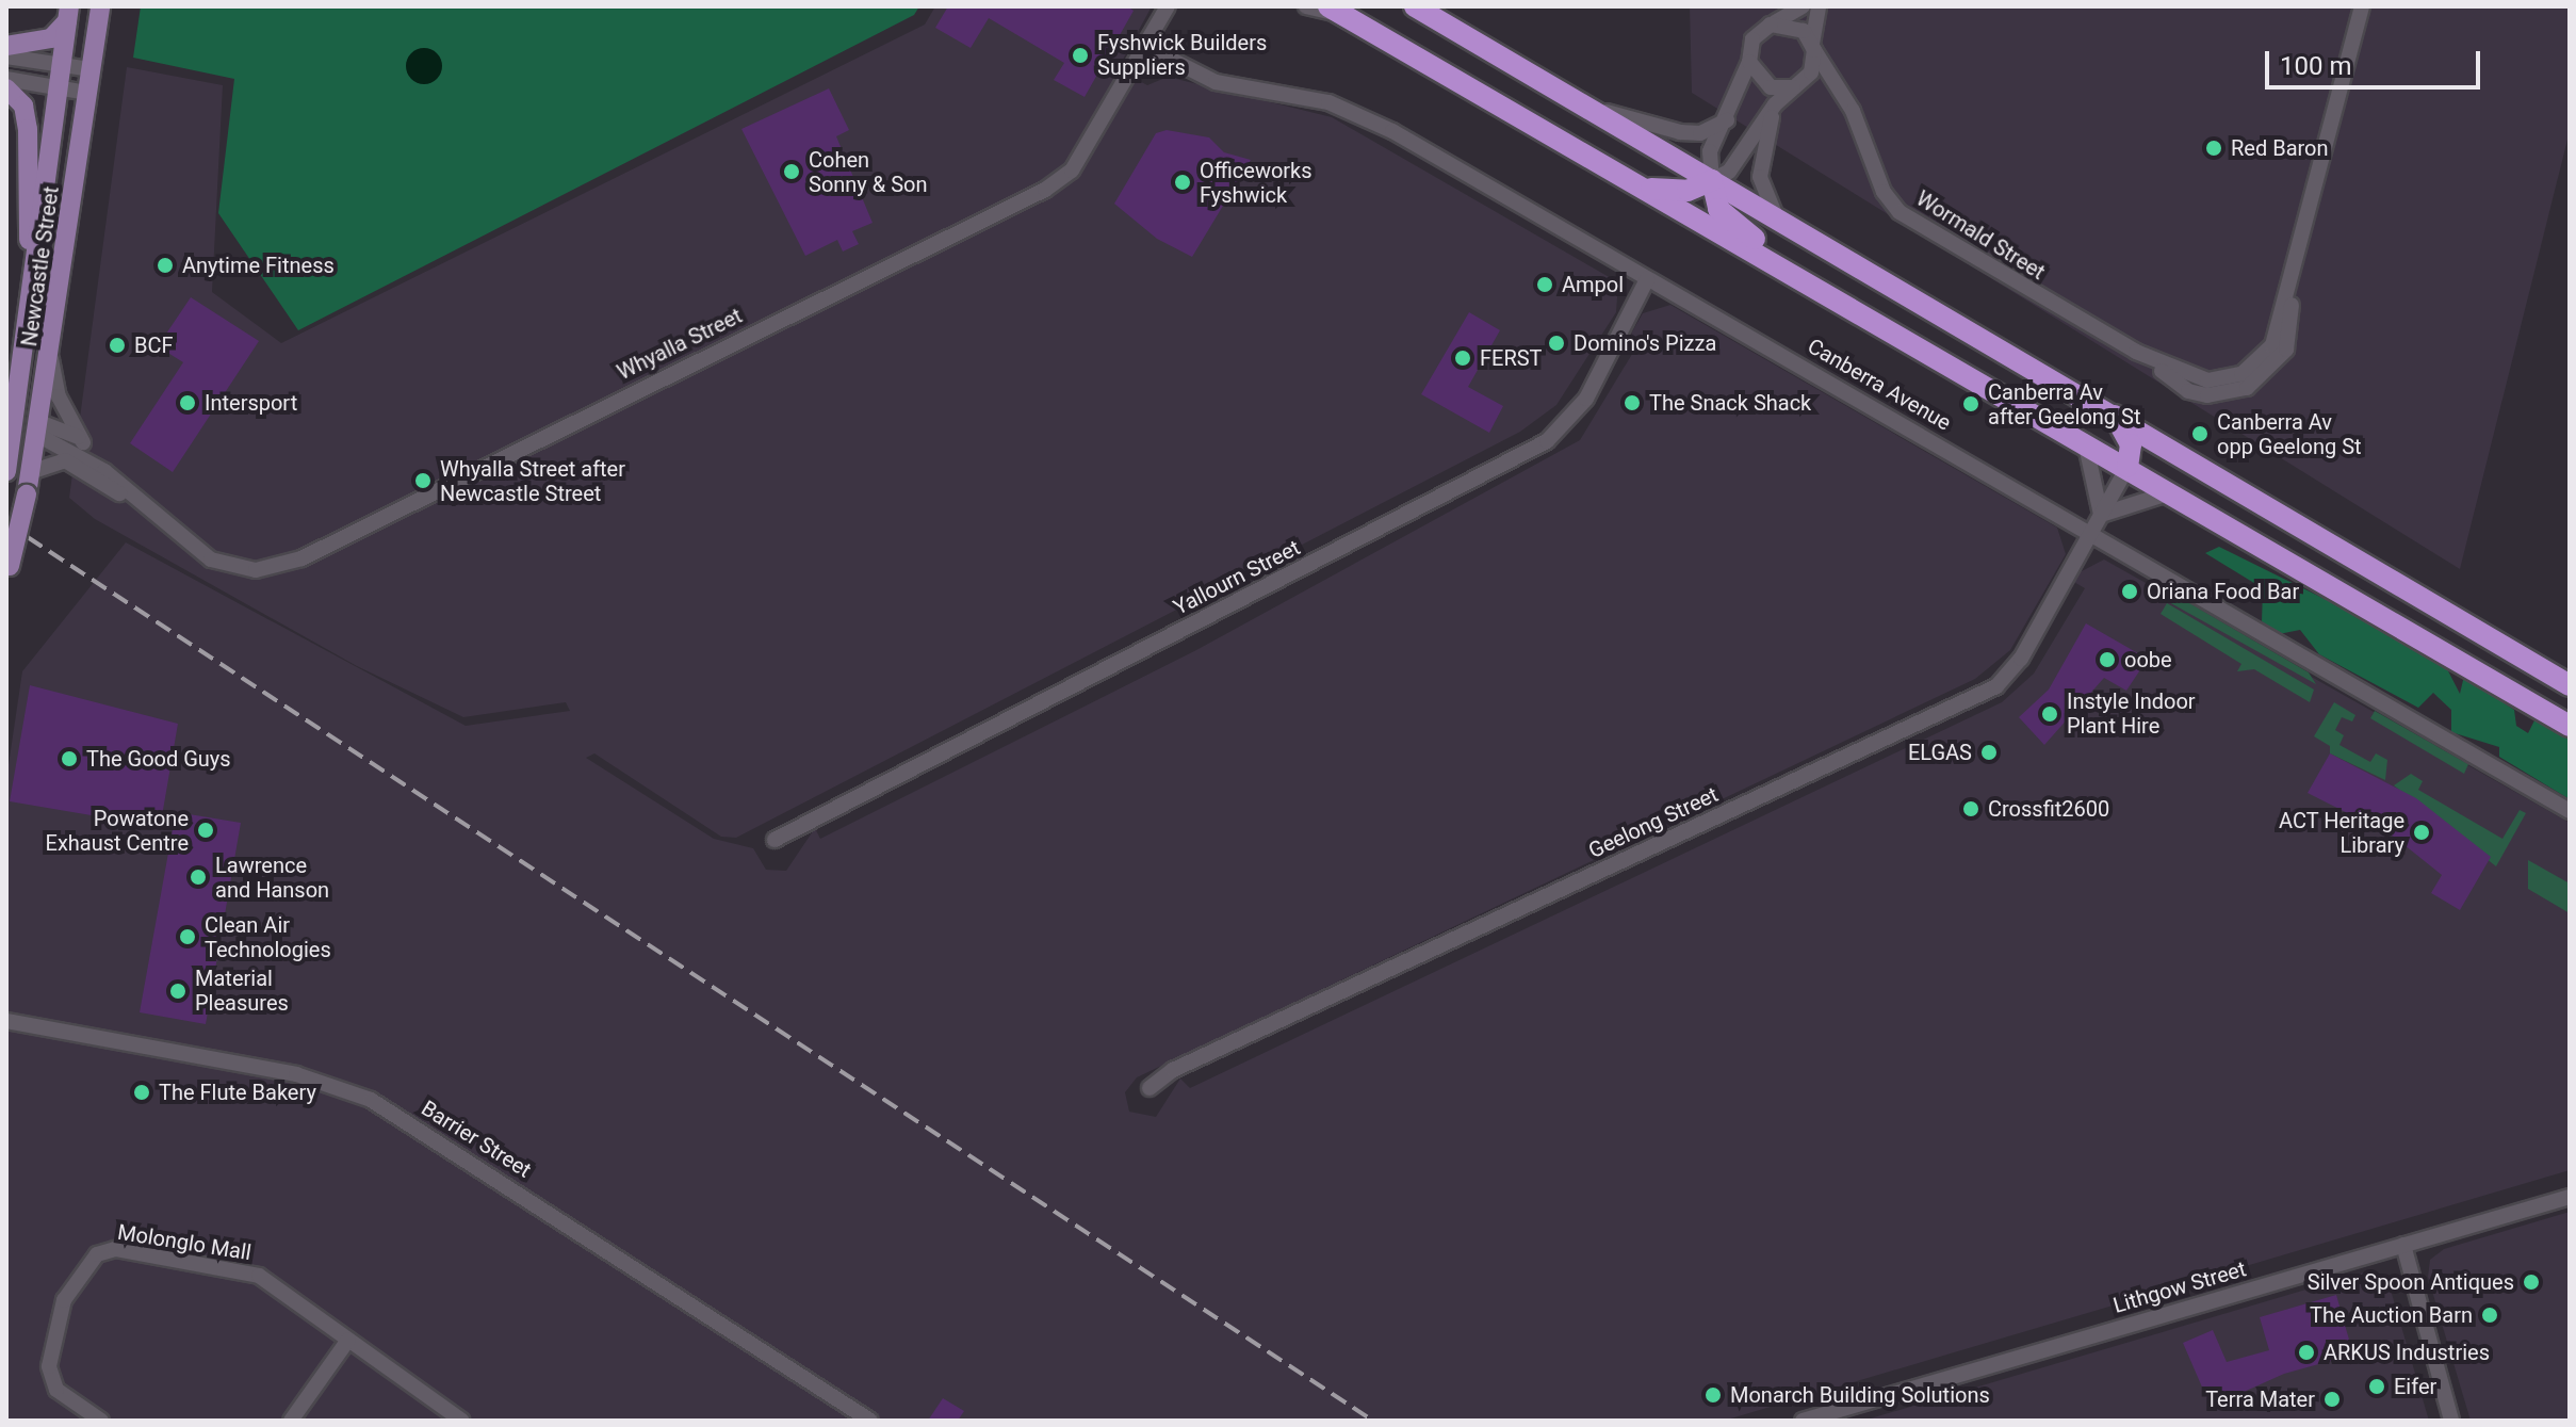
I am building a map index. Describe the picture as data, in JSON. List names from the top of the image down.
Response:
{
  "streets": {
    "main road": ["Newcastle Street", "Whyalla Street"],
    "street": [
      "Wormald Street",
      "Canberra Avenue",
      "Yallourn Street",
      "Geelong Street",
      "Barrier Street",
      "Molonglo Mall",
      "Lithgow Street"
    ]
  },
  "crossings": [
    ["Newcastle Street", "Whyalla Street"],
    ["Whyalla Street", "Canberra Avenue"],
    ["Canberra Avenue", "Yallourn Street"],
    ["Canberra Avenue", "Geelong Street"]
  ],
  "places": [
    "Fyshwick Builders Suppliers",
    "Red Baron",
    "Cohen Sonny & Son",
    "Officeworks Fyshwick",
    "Anytime Fitness",
    "Ampol",
    "Domino's Pizza",
    "BCF",
    "FERST",
    "Intersport",
    "The Snack Shack",
    "Canberra Av after Geelong St",
    "Canberra Av opp Geelong St",
    "Whyalla Street after Newcastle Street",
    "Oriana Food Bar",
    "oobe",
    "Instyle Indoor Plant Hire",
    "ELGAS",
    "The Good Guys",
    "Crossfit2600",
    "Powatone Exhaust Centre",
    "ACT Heritage Library",
    "Lawrence and Hanson",
    "Clean Air Technologies",
    "Material Pleasures",
    "The Flute Bakery",
    "Silver Spoon Antiques",
    "The Auction Barn",
    "ARKUS Industries",
    "Eifer",
    "Monarch Building Solutions",
    "Terra Mater"
  ],
  "scale_bar": "100 m"
}
